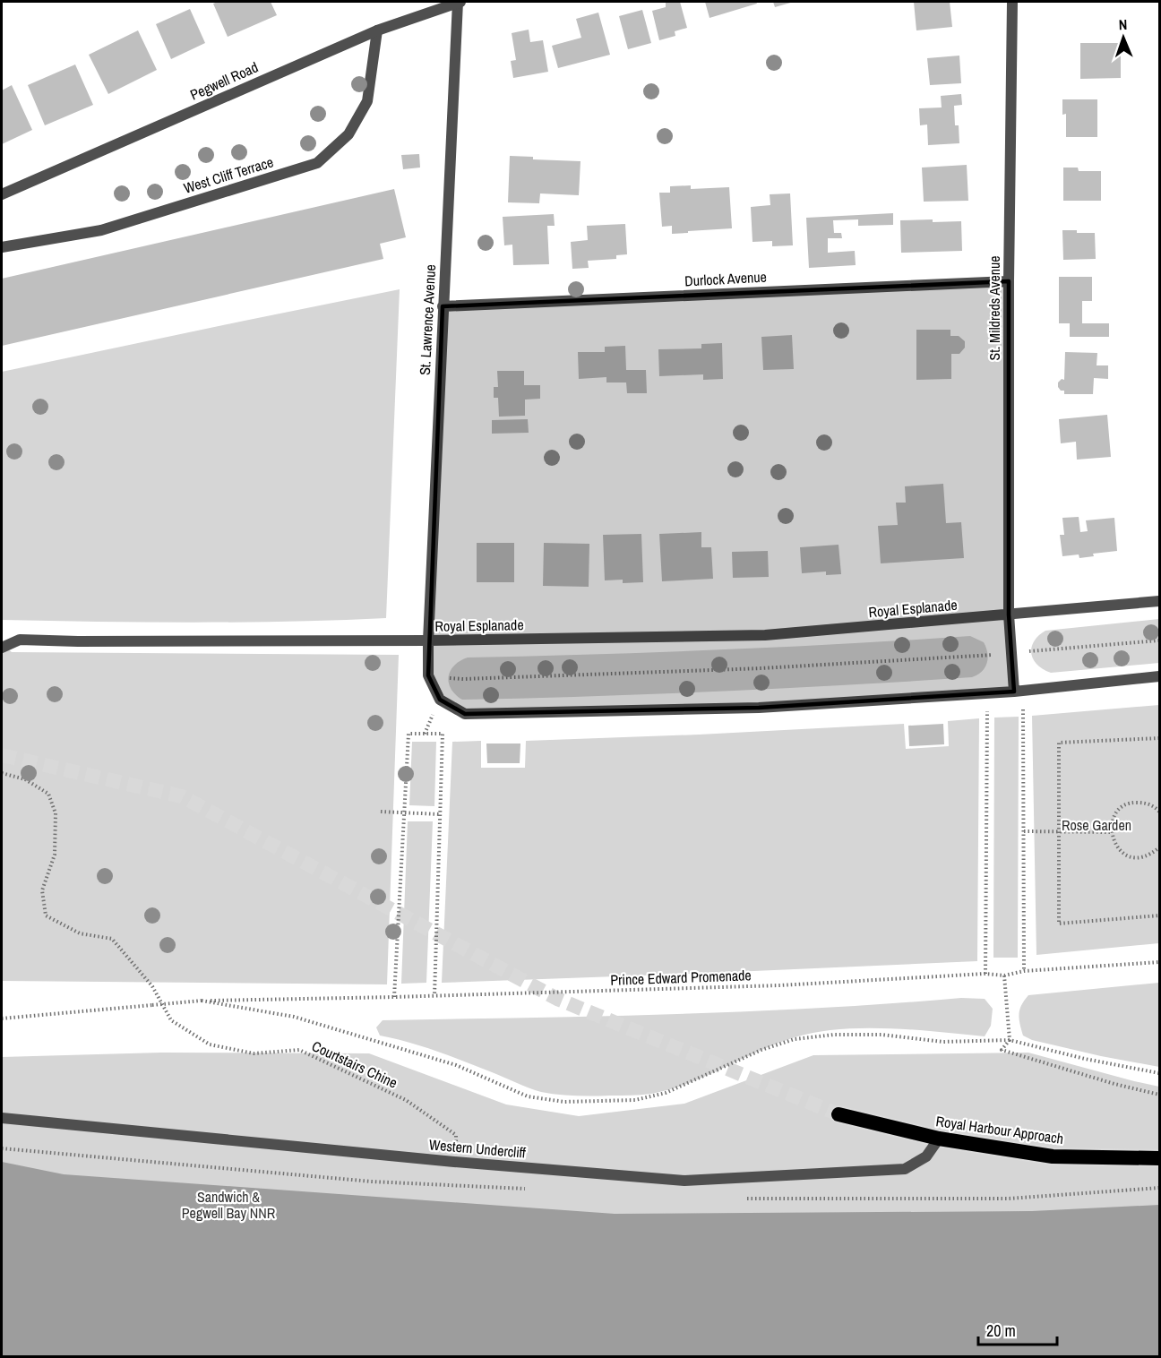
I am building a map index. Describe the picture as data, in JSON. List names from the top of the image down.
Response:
{
  "streets": {
    "highway": ["Royal Harbour Approach"],
    "street": [
      "Pegwell Road",
      "West Cliff Terrace",
      "Durlock Avenue",
      "St. Mildreds Avenue",
      "St. Lawrence Avenue",
      "Royal Esplanade",
      "Western Undercliff"
    ],
    "path": ["Prince Edward Promenade", "Courtstairs Chine"]
  },
  "crossings": [
    ["Pegwell Road", "West Cliff Terrace"],
    ["Pegwell Road", "St. Lawrence Avenue"],
    ["Durlock Avenue", "St. Mildreds Avenue"],
    ["Durlock Avenue", "St. Lawrence Avenue"],
    ["St. Mildreds Avenue", "Royal Esplanade"],
    ["St. Lawrence Avenue", "Royal Esplanade"],
    ["Royal Harbour Approach", "Western Undercliff"]
  ],
  "parks": ["Rose Garden", "Sandwich & Pegwell Bay NNR"],
  "scale_bar": "20 m",
  "north": "top"
}
